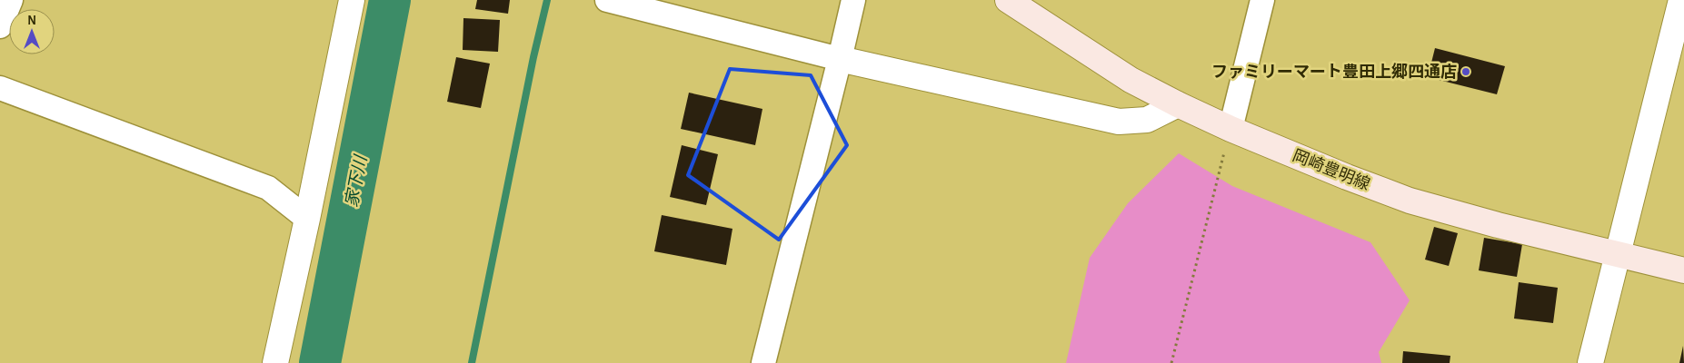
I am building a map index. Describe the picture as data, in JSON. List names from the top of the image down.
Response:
{
  "streets": {
    "main road": ["岡崎豊明線"]
  },
  "water": ["家下川"],
  "places": ["ファミリーマート豊田上郷四通店"],
  "north": "top"
}
